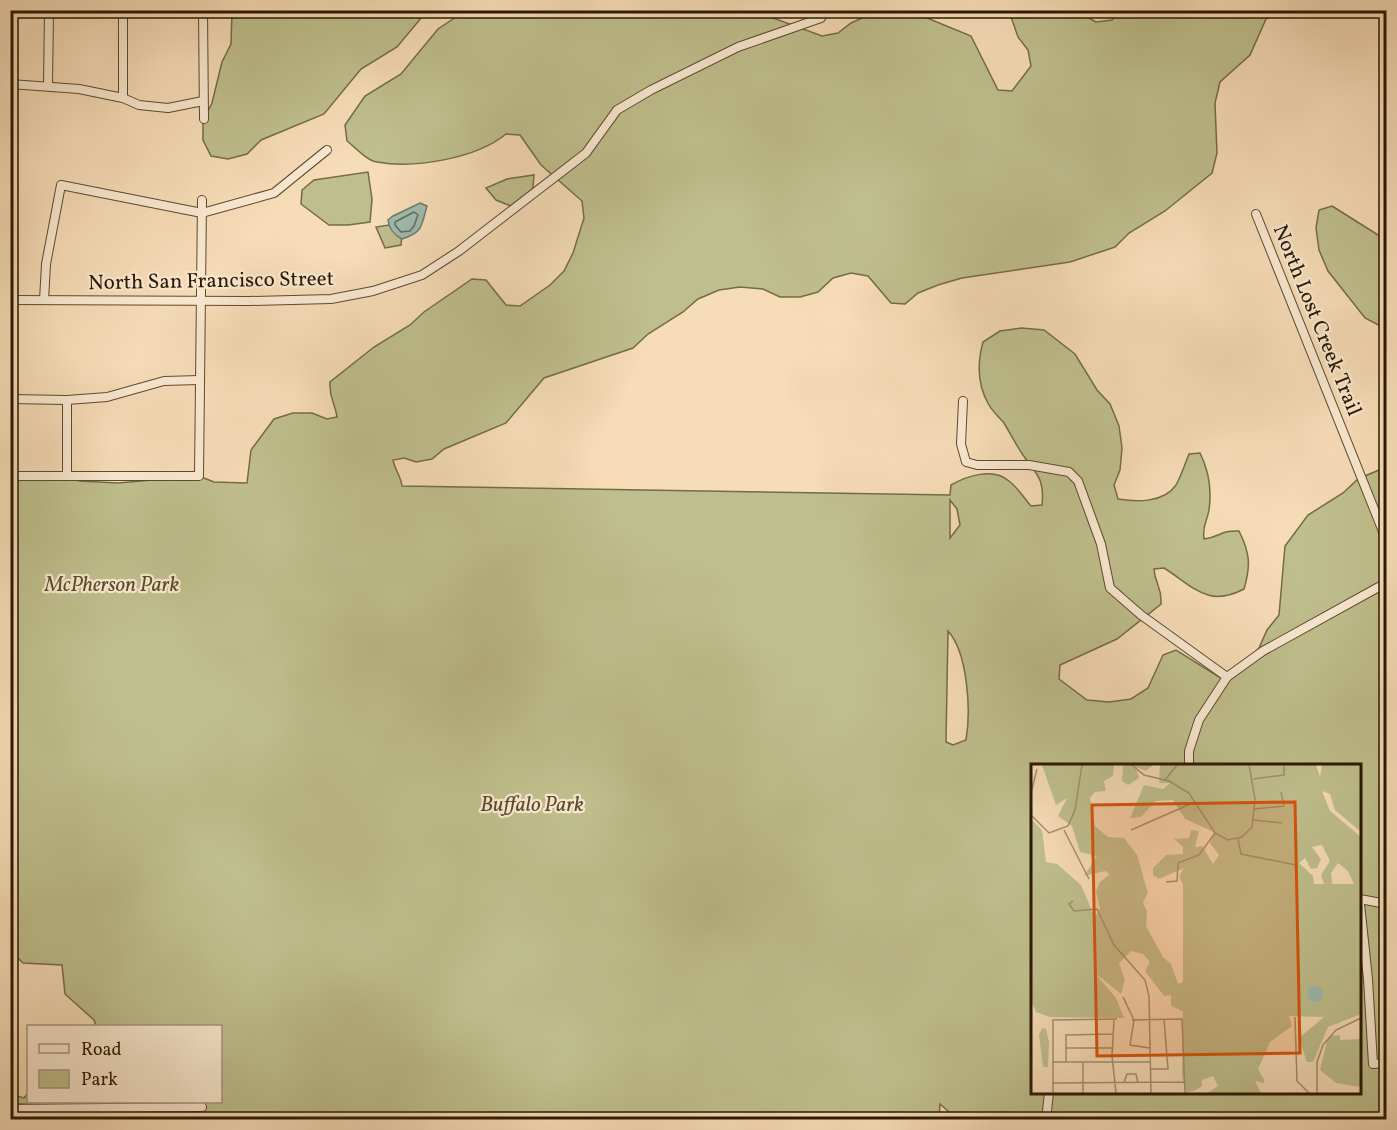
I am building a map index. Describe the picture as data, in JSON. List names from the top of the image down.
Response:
{
  "streets": {
    "street": ["North San Francisco Street", "North Lost Creek Trail"]
  },
  "parks": ["McPherson Park", "Buffalo Park"],
  "legend": ["Road", "Park"]
}
